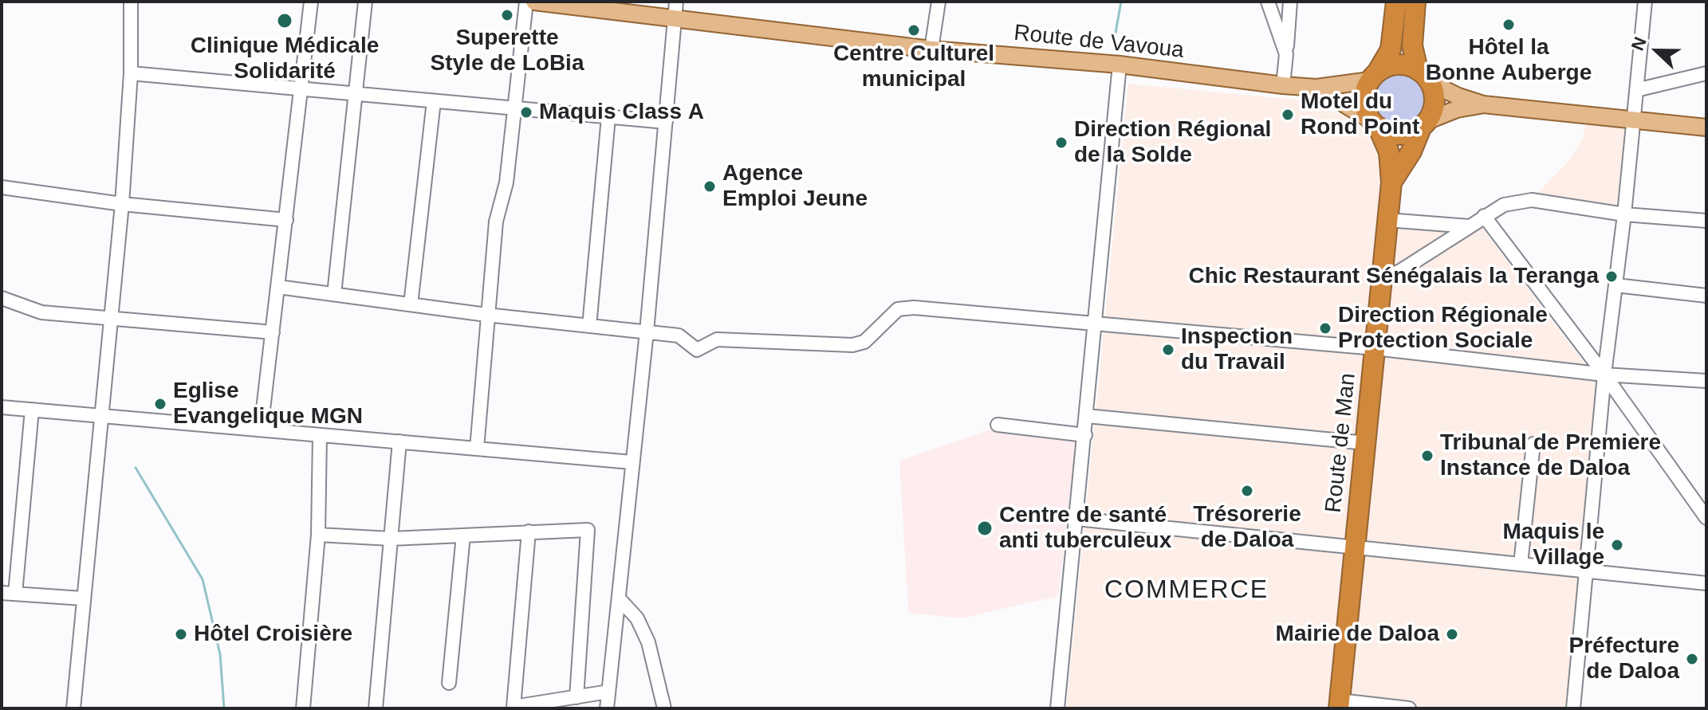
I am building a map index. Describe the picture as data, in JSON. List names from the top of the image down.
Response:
{
  "streets": {
    "highway": ["Route de Man"],
    "main road": ["Route de Vavoua"]
  },
  "crossings": [
    ["Route de Vavoua", "Route de Man"]
  ],
  "districts": ["COMMERCE"],
  "places": [
    "Superette Style de LoBia",
    "Clinique Médicale Solidarité",
    "Hôtel la Bonne Auberge",
    "Centre Culturel municipal",
    "Maquis Class A",
    "Motel du Rond Point",
    "Direction Régional de la Solde",
    "Agence Emploi Jeune",
    "Chic Restaurant Sénégalais la Teranga",
    "Direction Régionale Protection Sociale",
    "Inspection du Travail",
    "Eglise Evangelique MGN",
    "Tribunal de Premiere Instance de Daloa",
    "Trésorerie de Daloa",
    "Centre de santé anti tuberculeux",
    "Maquis le Village",
    "Hôtel Croisière",
    "Mairie de Daloa",
    "Préfecture de Daloa"
  ],
  "north": "left"
}
